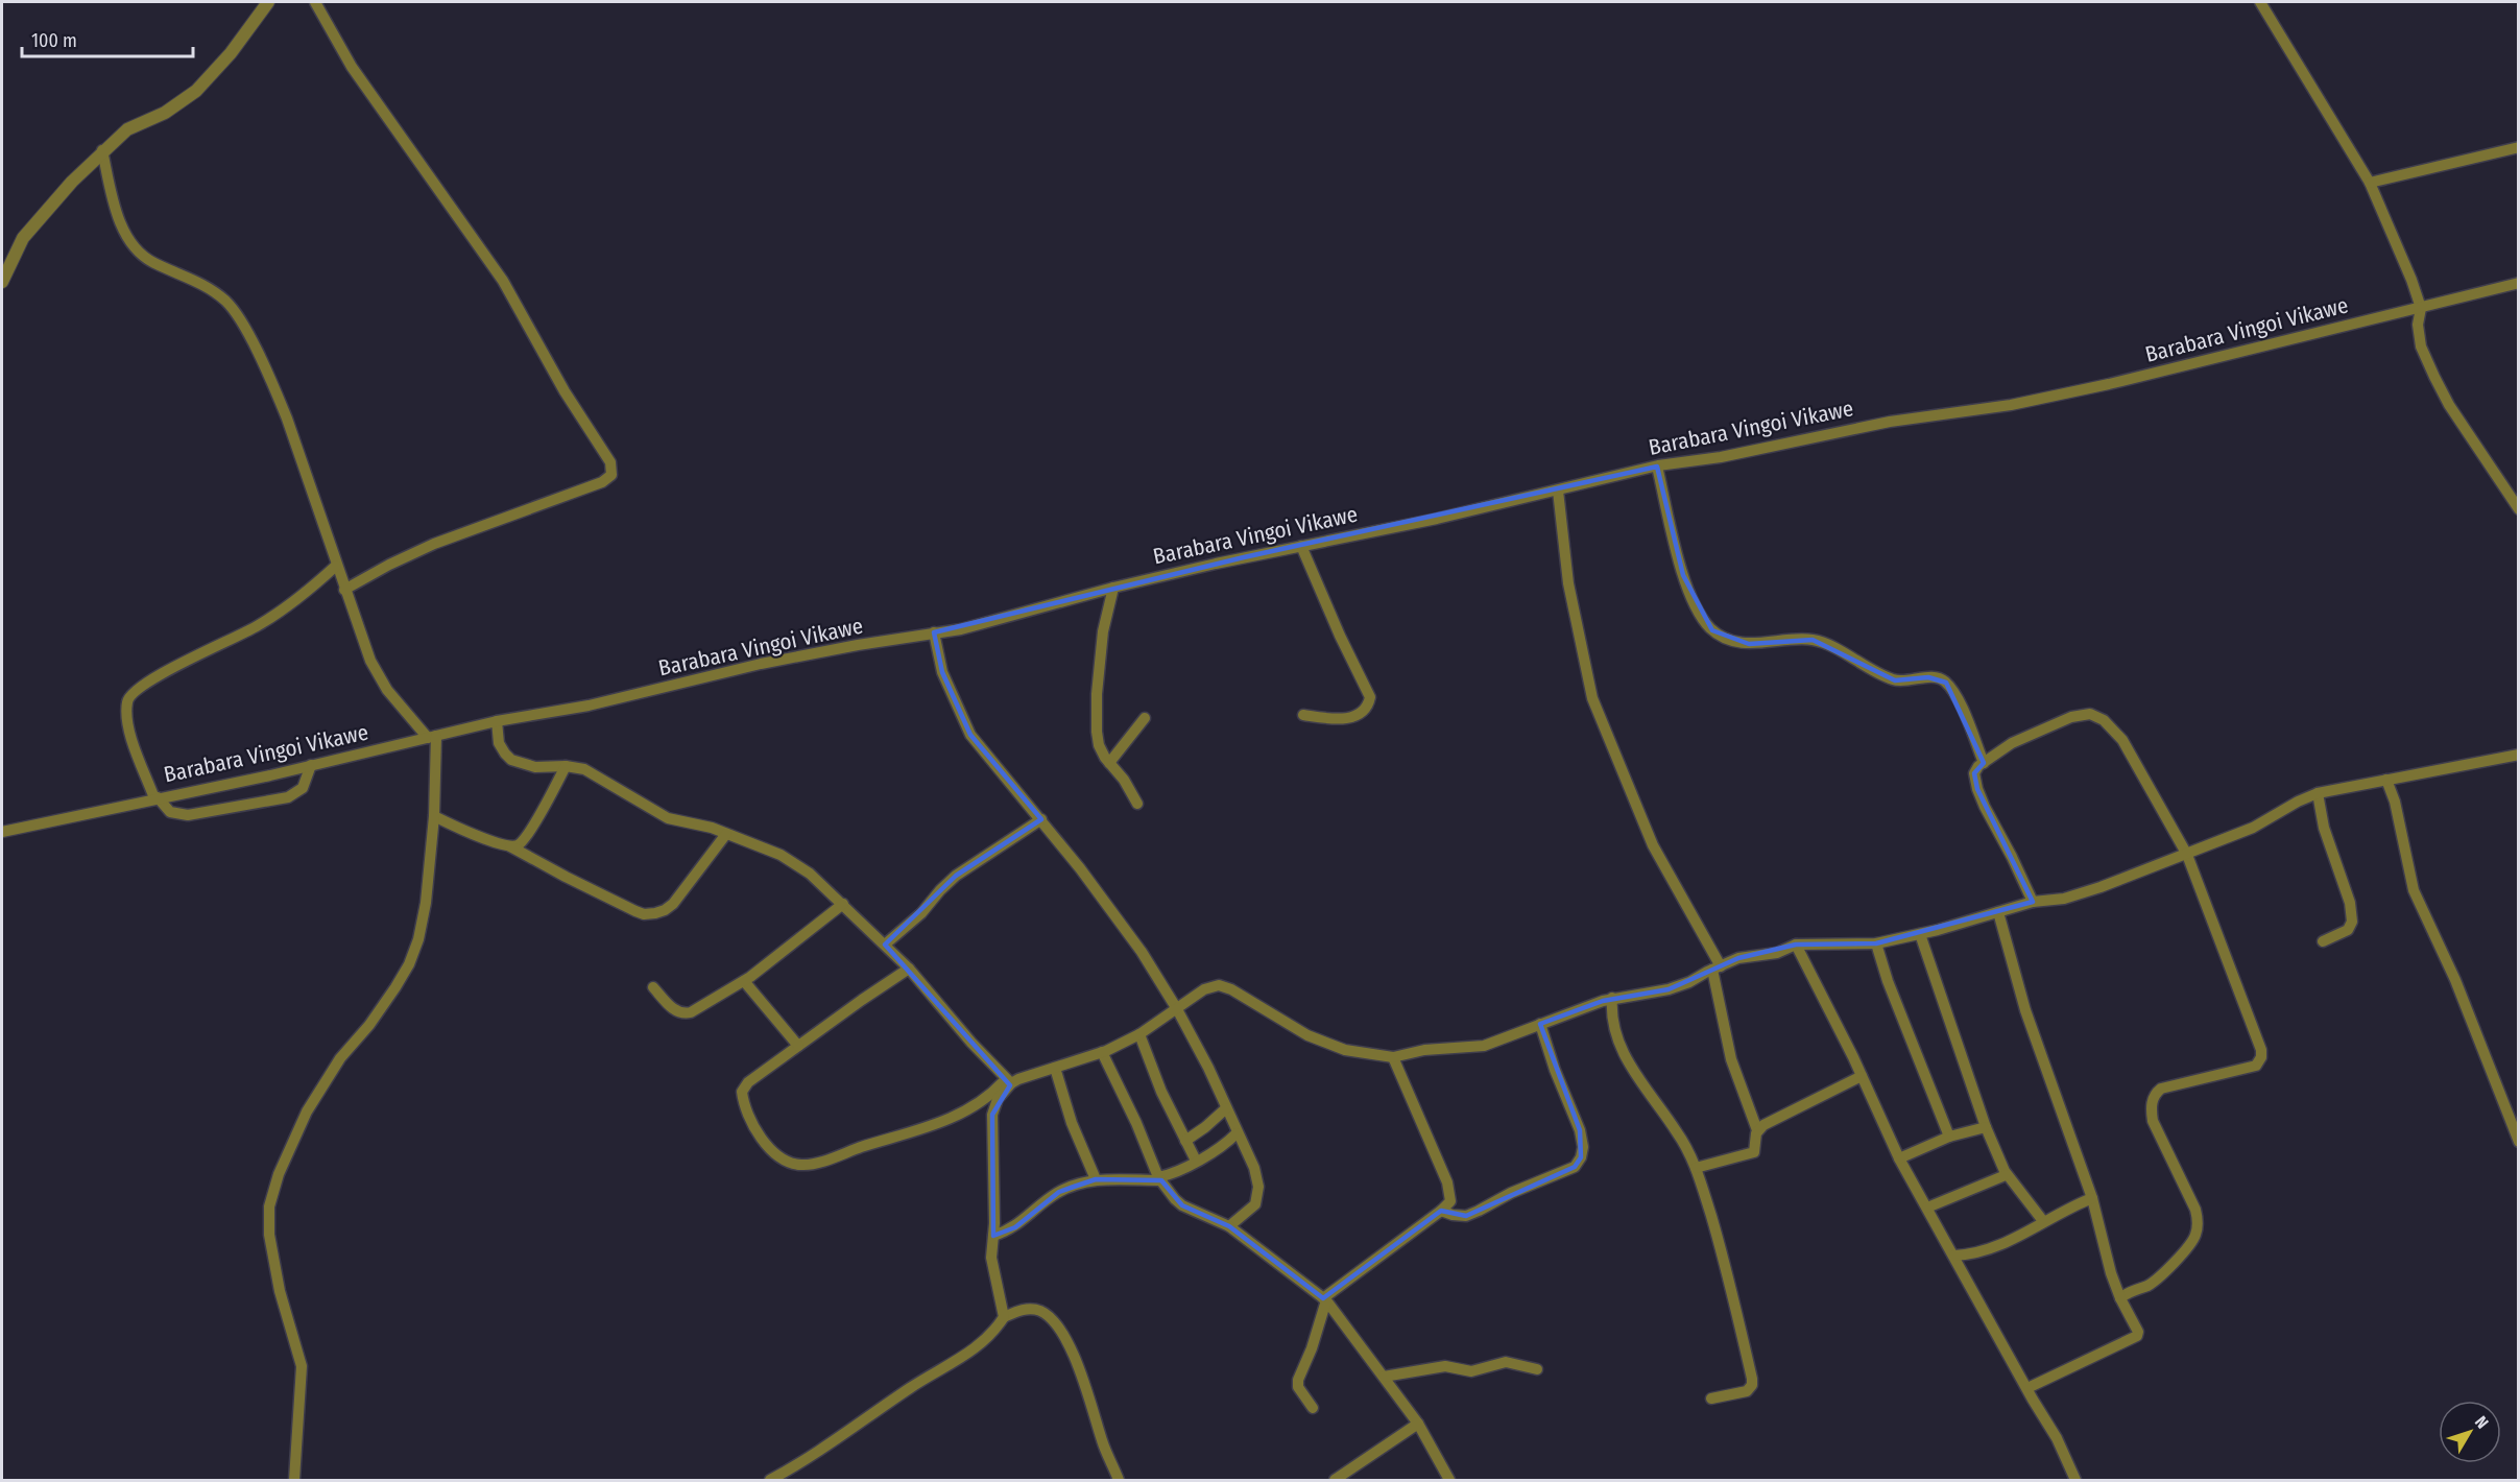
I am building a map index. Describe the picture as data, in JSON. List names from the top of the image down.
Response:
{
  "streets": {
    "street": ["Barabara Vingoi Vikawe"]
  },
  "scale_bar": "100 m",
  "north": "top right"
}
